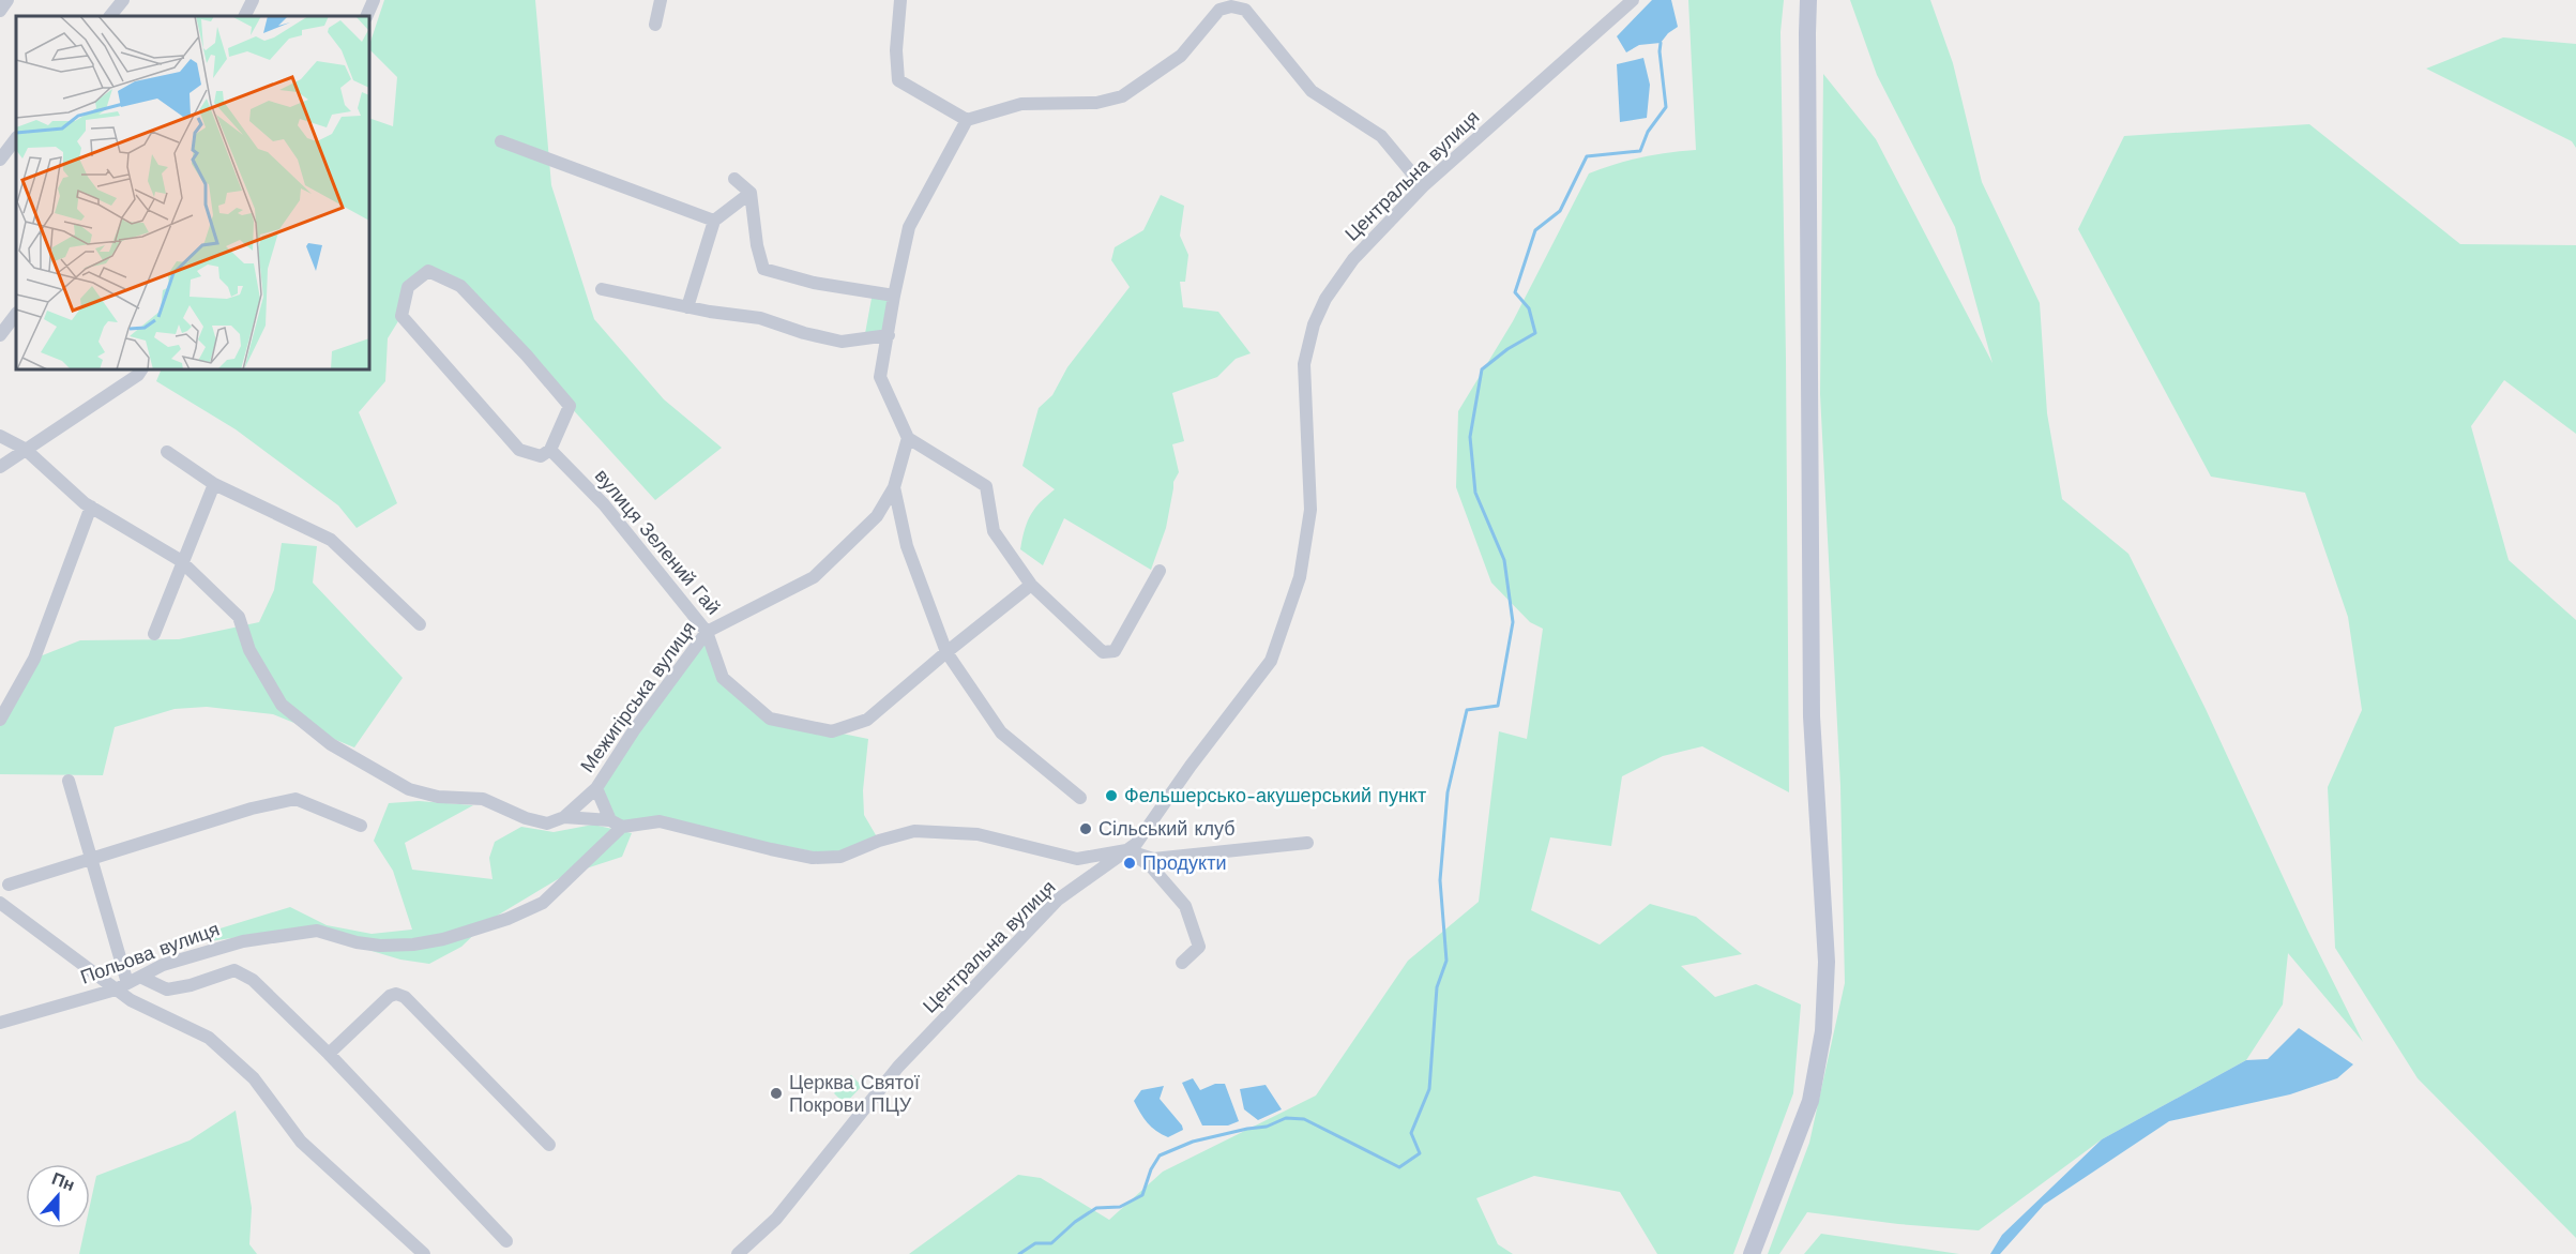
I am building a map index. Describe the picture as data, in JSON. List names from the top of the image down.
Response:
{
  "streets": {
    "street": [
      "Центральна вулиця",
      "вулиця Зелений Гай",
      "Межигірська вулиця",
      "Польова вулиця"
    ]
  },
  "crossings": [
    ["вулиця Зелений Гай", "Межигірська вулиця"]
  ],
  "places": [
    "Фельшерсько-акушерський пункт",
    "Сільський клуб",
    "Продукти",
    "Церква Святої Покрови ПЦУ"
  ],
  "north": "top"
}
